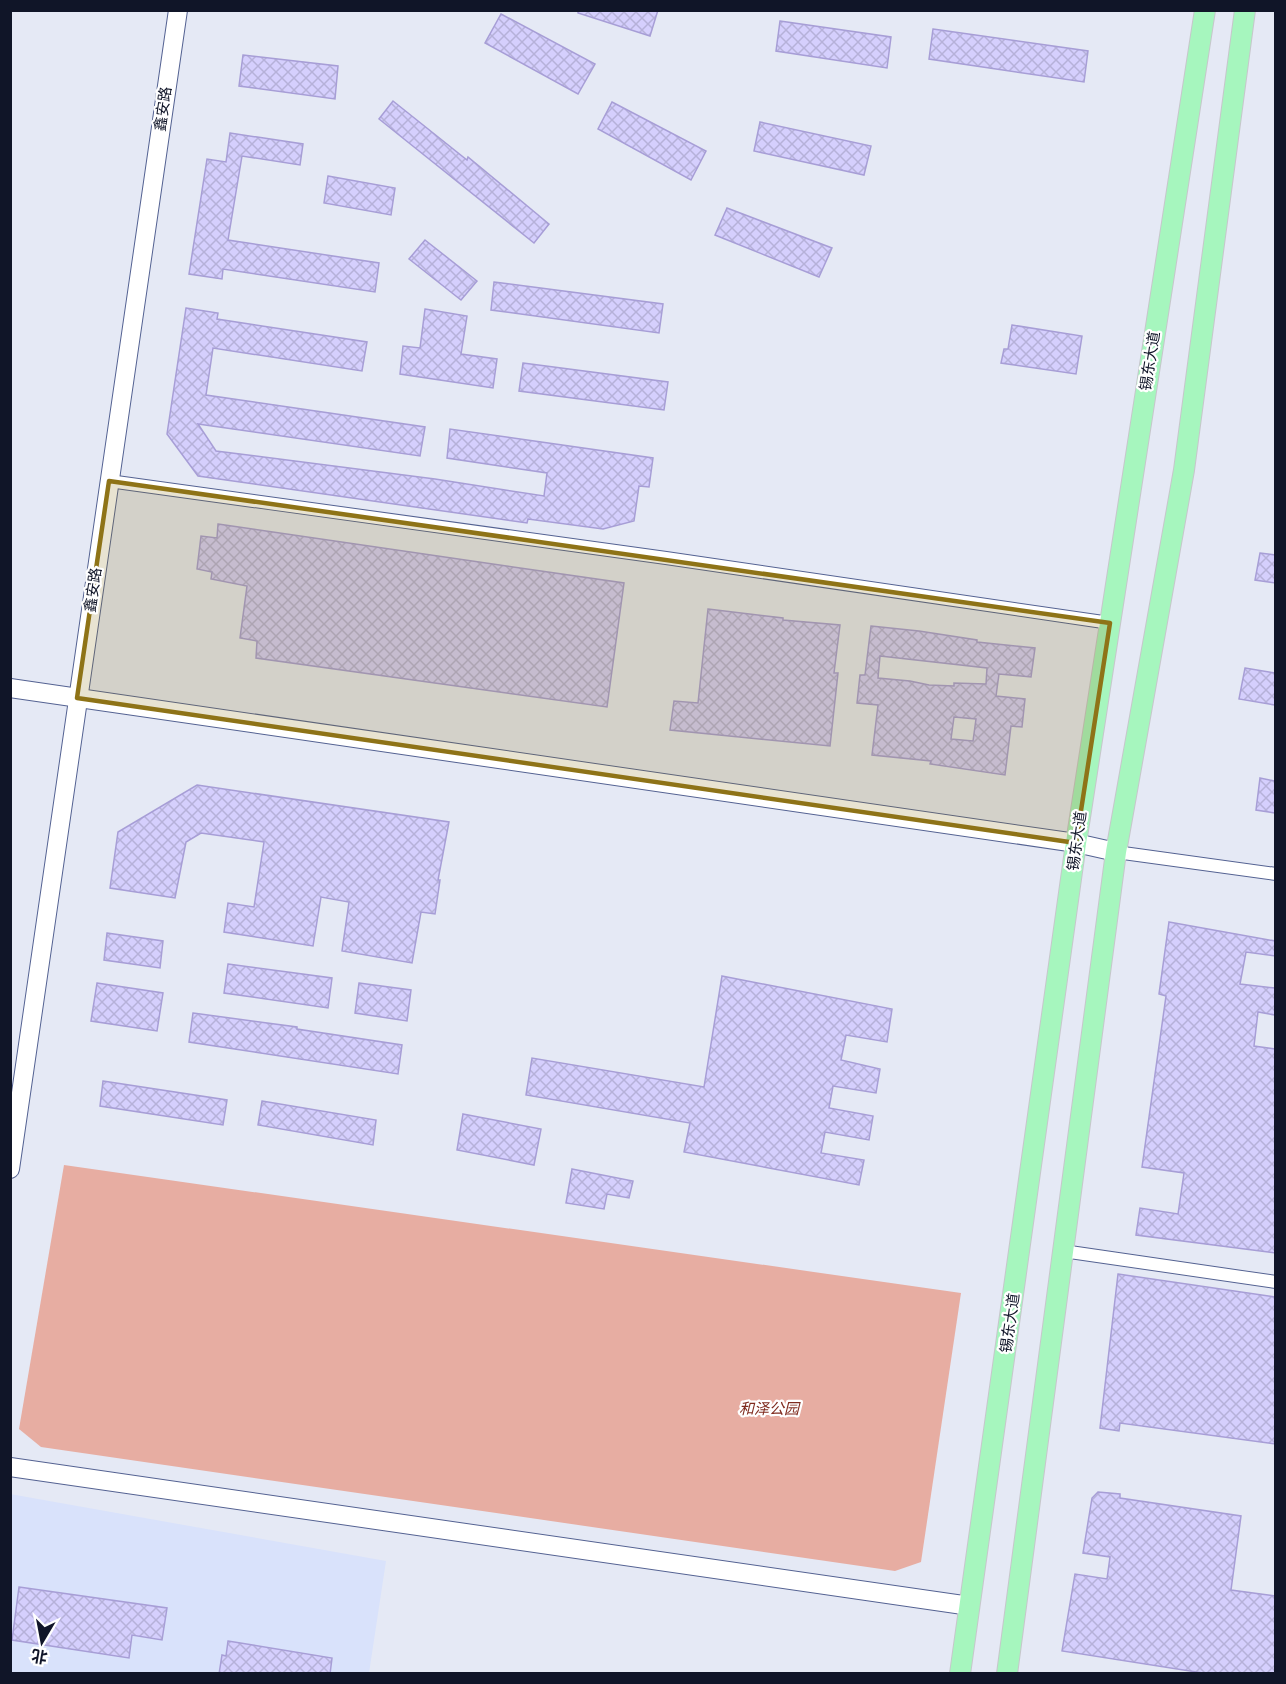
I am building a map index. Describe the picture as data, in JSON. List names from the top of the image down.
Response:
{
  "streets": {
    "main road": ["锡东大道"],
    "street": ["鑫安路"]
  },
  "parks": ["和泽公园"],
  "north": "bottom"
}
